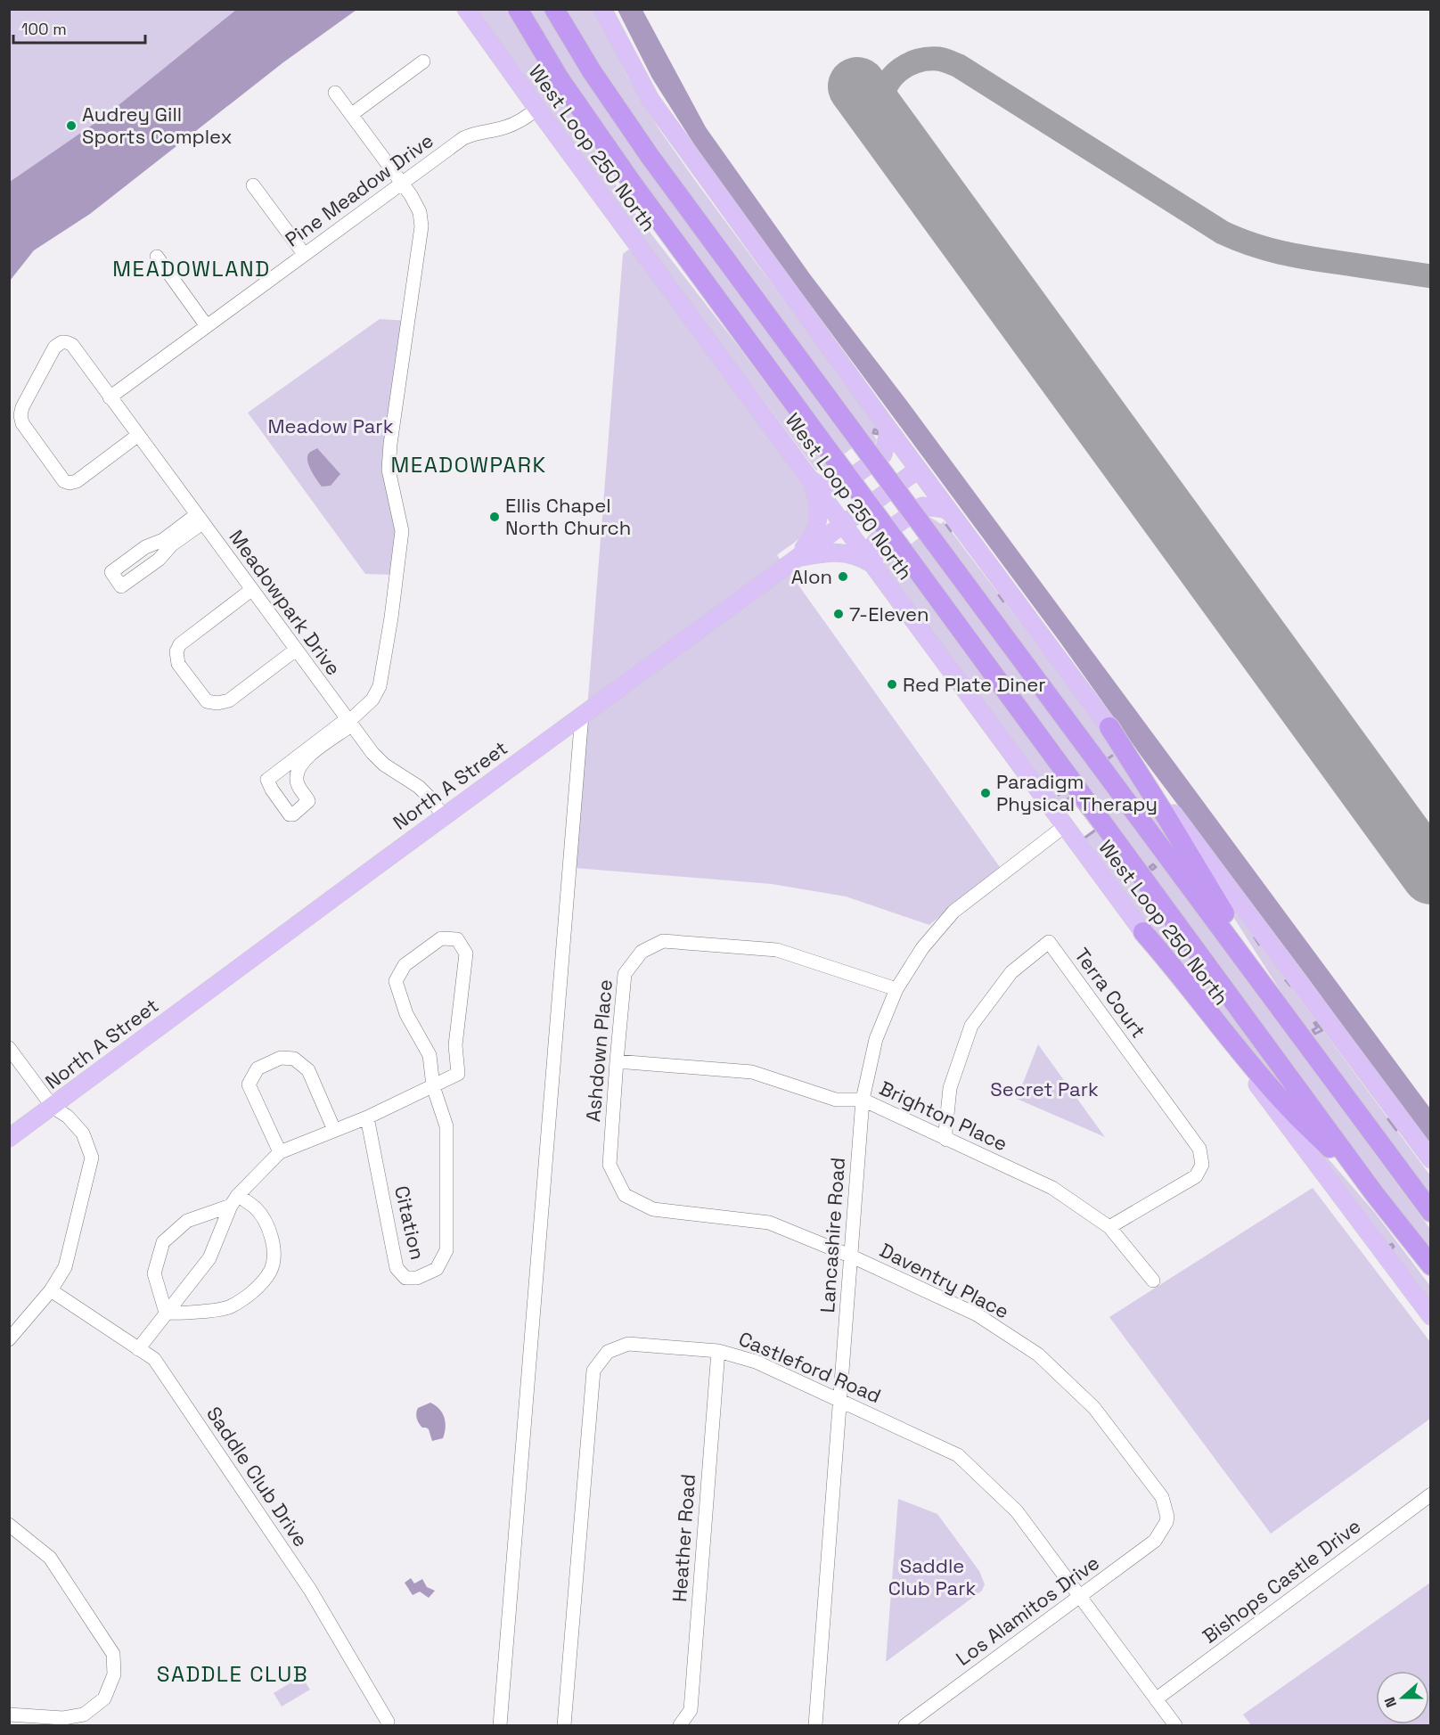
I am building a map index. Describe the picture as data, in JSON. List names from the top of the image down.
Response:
{
  "streets": {
    "main road": ["West Loop 250 North", "North A Street"],
    "street": [
      "Pine Meadow Drive",
      "Meadowpark Drive",
      "Terra Court",
      "Ashdown Place",
      "Brighton Place",
      "Citation",
      "Lancashire Road",
      "Daventry Place",
      "Castleford Road",
      "Saddle Club Drive",
      "Heather Road",
      "Bishops Castle Drive",
      "Los Alamitos Drive"
    ]
  },
  "crossings": [
    ["West Loop 250 North", "Pine Meadow Drive"],
    ["West Loop 250 North", "North A Street"],
    ["West Loop 250 North", "Lancashire Road"],
    ["Pine Meadow Drive", "Meadowpark Drive"],
    ["Meadowpark Drive", "North A Street"],
    ["Terra Court", "Brighton Place"],
    ["Ashdown Place", "Brighton Place"],
    ["Ashdown Place", "Lancashire Road"],
    ["Ashdown Place", "Daventry Place"],
    ["Brighton Place", "Lancashire Road"],
    ["Lancashire Road", "Daventry Place"],
    ["Lancashire Road", "Castleford Road"],
    ["Daventry Place", "Los Alamitos Drive"],
    ["Castleford Road", "Heather Road"],
    ["Castleford Road", "Bishops Castle Drive"],
    ["Castleford Road", "Los Alamitos Drive"]
  ],
  "districts": ["MEADOWLAND", "MEADOWPARK", "SADDLE CLUB"],
  "parks": ["Meadow Park", "Secret Park", "Saddle Club Park"],
  "places": [
    "Audrey Gill Sports Complex",
    "Ellis Chapel North Church",
    "Alon",
    "7-Eleven",
    "Red Plate Diner",
    "Paradigm Physical Therapy"
  ],
  "scale_bar": "100 m",
  "north": "left"
}
